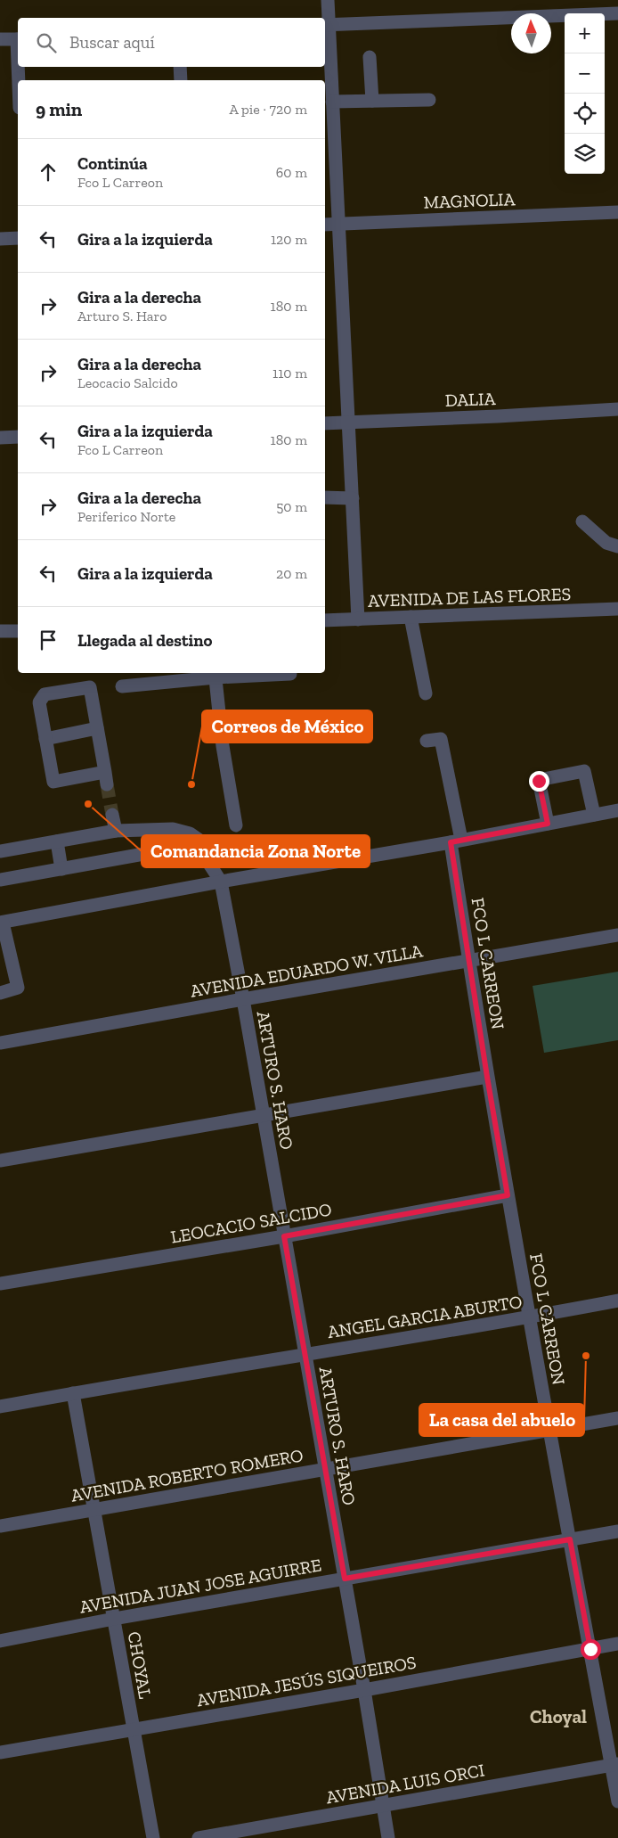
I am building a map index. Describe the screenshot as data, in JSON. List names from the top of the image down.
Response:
{
  "streets": {
    "street": [
      "MAGNOLIA",
      "DALIA",
      "AVENIDA DE LAS FLORES",
      "FCO L CARREON",
      "AVENIDA EDUARDO W. VILLA",
      "ARTURO S. HARO",
      "LEOCACIO SALCIDO",
      "ANGEL GARCIA ABURTO",
      "AVENIDA ROBERTO ROMERO",
      "AVENIDA JUAN JOSE AGUIRRE",
      "CHOYAL",
      "AVENIDA JESÚS SIQUEIROS",
      "AVENIDA LUIS ORCI"
    ]
  },
  "crossings": [
    ["FCO L CARREON", "AVENIDA EDUARDO W. VILLA"],
    ["FCO L CARREON", "LEOCACIO SALCIDO"],
    ["FCO L CARREON", "ANGEL GARCIA ABURTO"],
    ["FCO L CARREON", "AVENIDA ROBERTO ROMERO"],
    ["FCO L CARREON", "AVENIDA JUAN JOSE AGUIRRE"],
    ["FCO L CARREON", "AVENIDA JESÚS SIQUEIROS"],
    ["FCO L CARREON", "AVENIDA LUIS ORCI"],
    ["AVENIDA EDUARDO W. VILLA", "ARTURO S. HARO"],
    ["ARTURO S. HARO", "LEOCACIO SALCIDO"],
    ["ARTURO S. HARO", "ANGEL GARCIA ABURTO"],
    ["ARTURO S. HARO", "AVENIDA ROBERTO ROMERO"],
    ["ARTURO S. HARO", "AVENIDA JUAN JOSE AGUIRRE"],
    ["ARTURO S. HARO", "AVENIDA JESÚS SIQUEIROS"],
    ["ARTURO S. HARO", "AVENIDA LUIS ORCI"],
    ["ANGEL GARCIA ABURTO", "CHOYAL"],
    ["AVENIDA ROBERTO ROMERO", "CHOYAL"],
    ["AVENIDA JUAN JOSE AGUIRRE", "CHOYAL"],
    ["CHOYAL", "AVENIDA JESÚS SIQUEIROS"]
  ],
  "districts": ["Choyal"],
  "places": ["Correos de México", "Comandancia Zona Norte", "La casa del abuelo"],
  "north": "top",
  "page": {
    "map_buttons": ["+", "−"],
    "search": "Buscar aquí",
    "heading": ["9 min", "A pie · 720 m"],
    "list": [
      ["Continúa", "Fco L Carreon", "60 m"],
      ["Gira a la izquierda", "120 m"],
      ["Gira a la derecha", "Arturo S. Haro", "180 m"],
      ["Gira a la derecha", "Leocacio Salcido", "110 m"],
      ["Gira a la izquierda", "Fco L Carreon", "180 m"],
      ["Gira a la derecha", "Periferico Norte", "50 m"],
      ["Gira a la izquierda", "20 m"],
      "Llegada al destino"
    ]
  }
}
